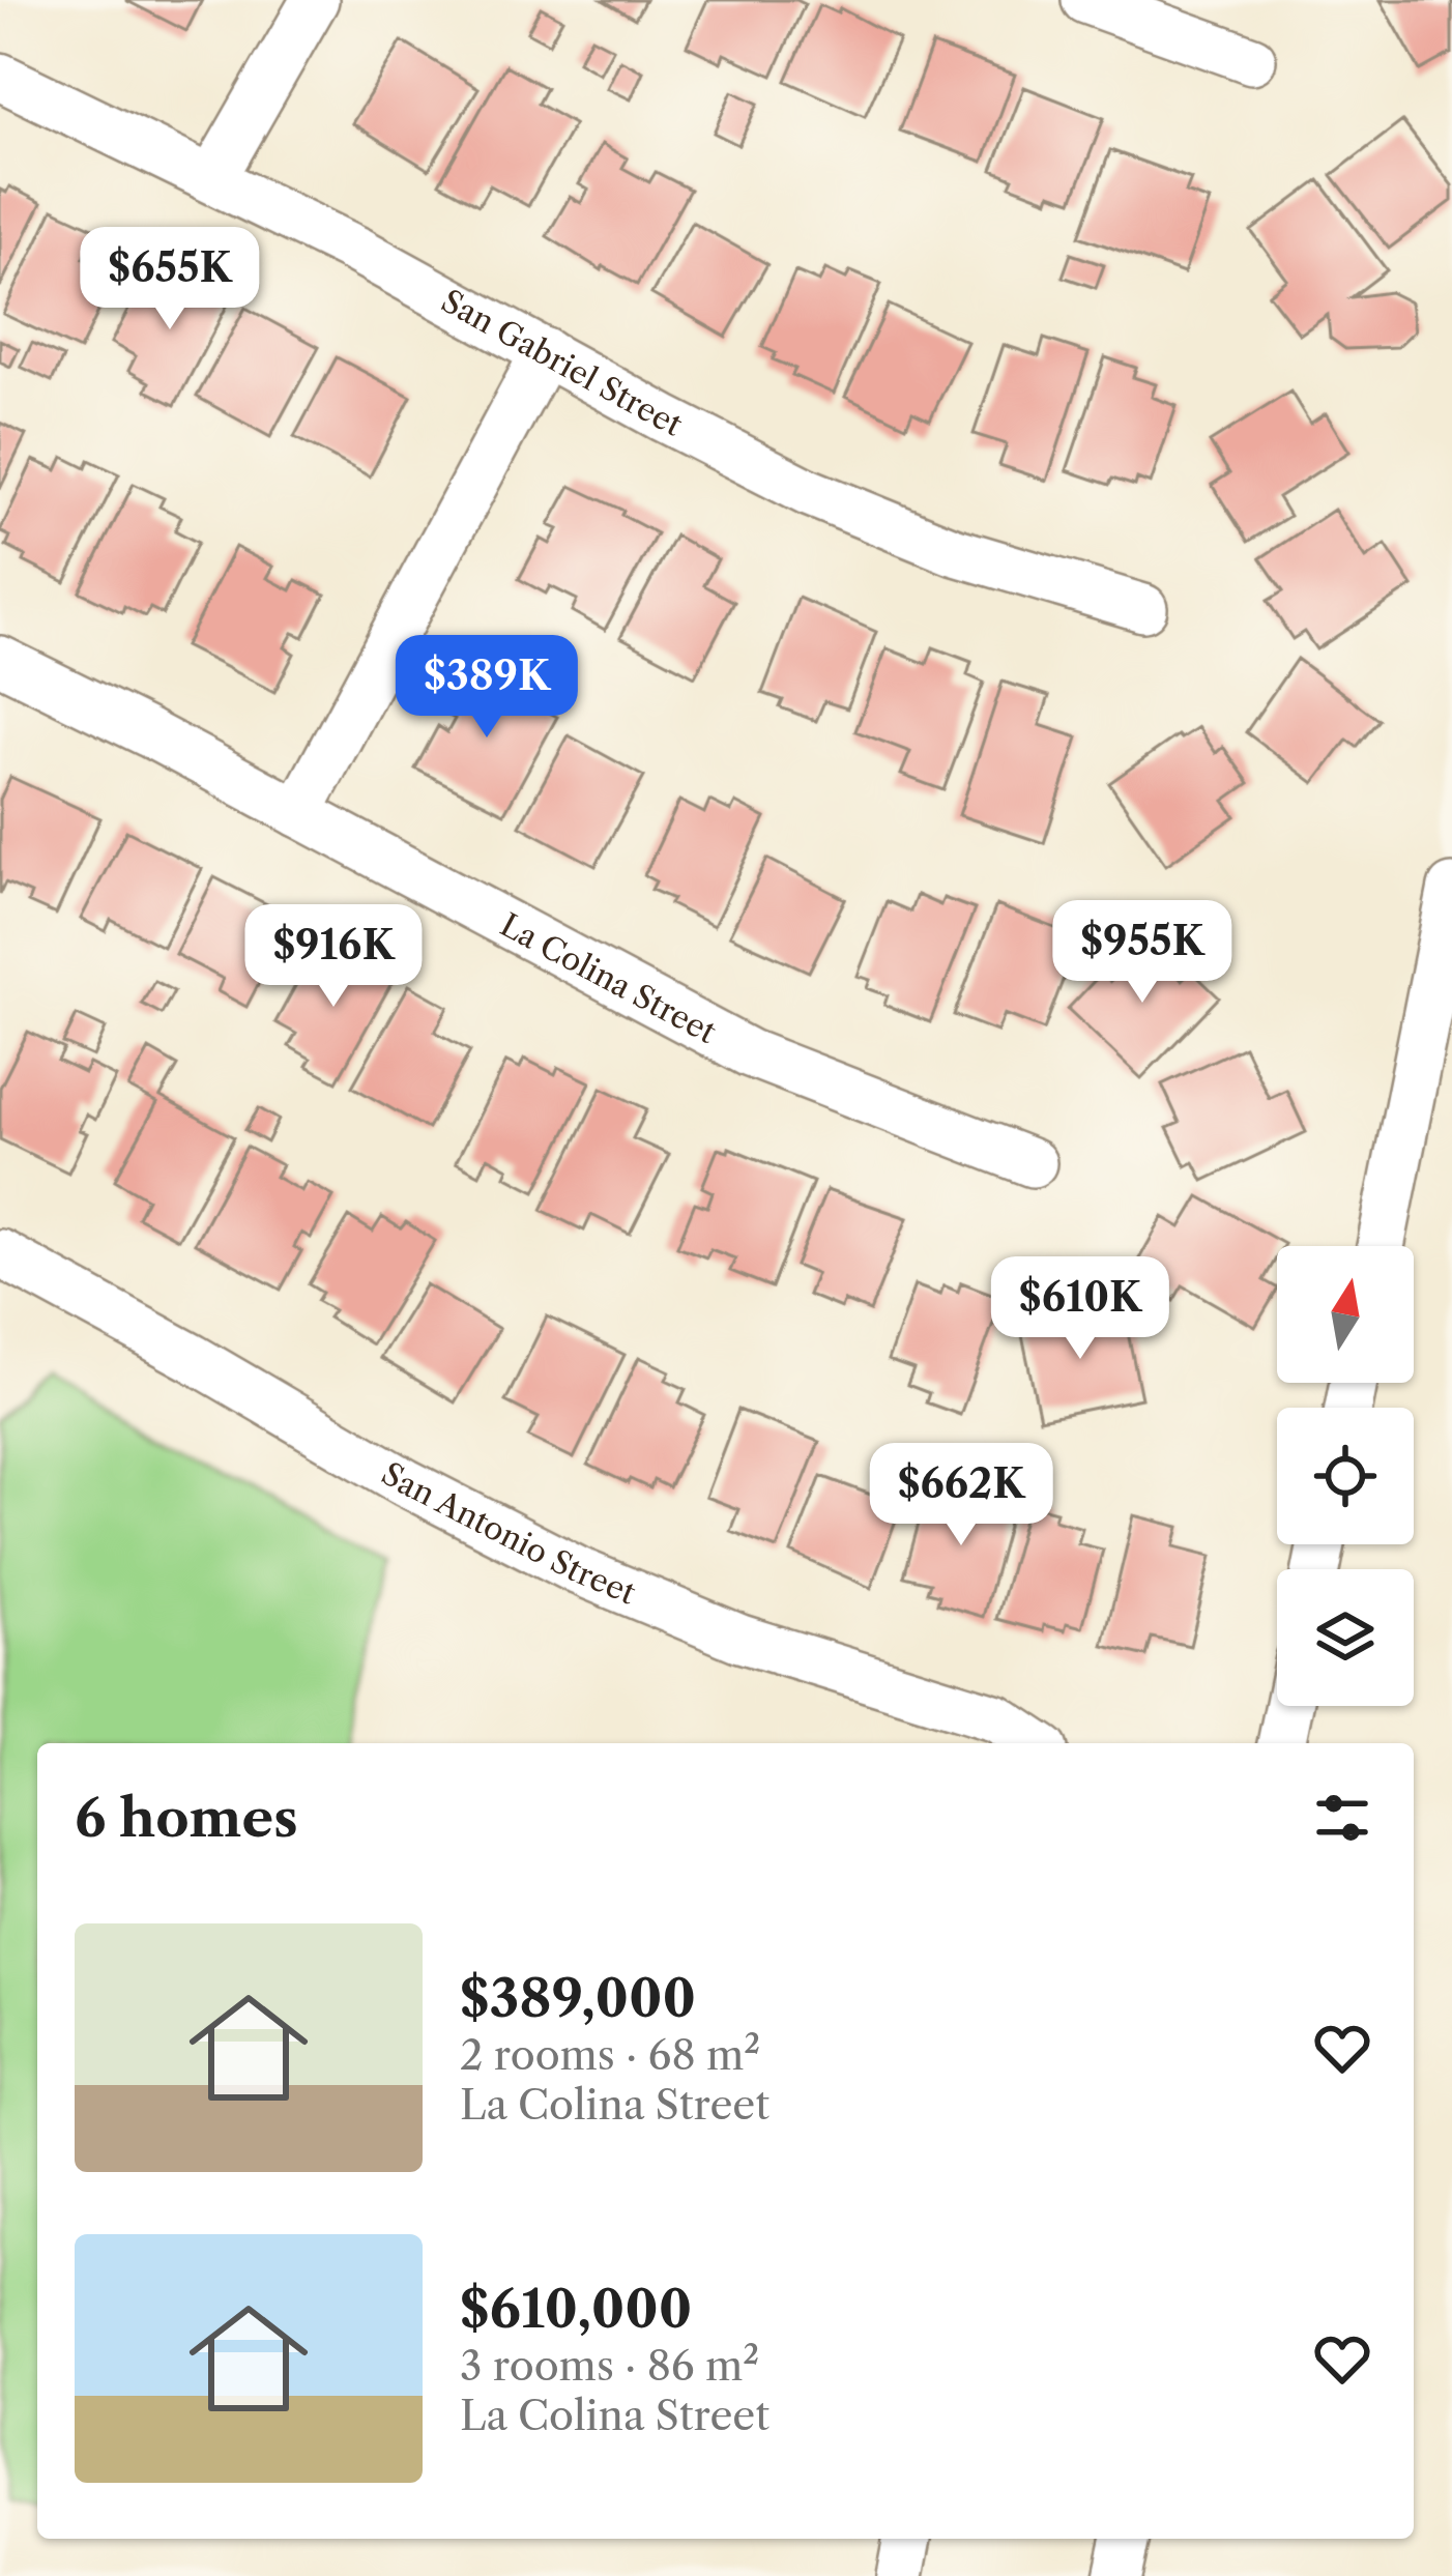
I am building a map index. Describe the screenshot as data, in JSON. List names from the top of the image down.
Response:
{
  "streets": {
    "street": ["San Gabriel Street", "La Colina Street", "San Antonio Street"]
  },
  "north": "top",
  "page": {
    "price": [
      "$655K",
      "$389K",
      "$955K",
      "$916K",
      "$610K",
      "$662K"
    ],
    "heading": "6 homes",
    "list": [
      {
        "name": "$389,000",
        "note": "2 rooms · 68 m² · La Colina Street"
      },
      {
        "name": "$610,000",
        "note": "3 rooms · 86 m² · La Colina Street"
      }
    ]
  }
}
